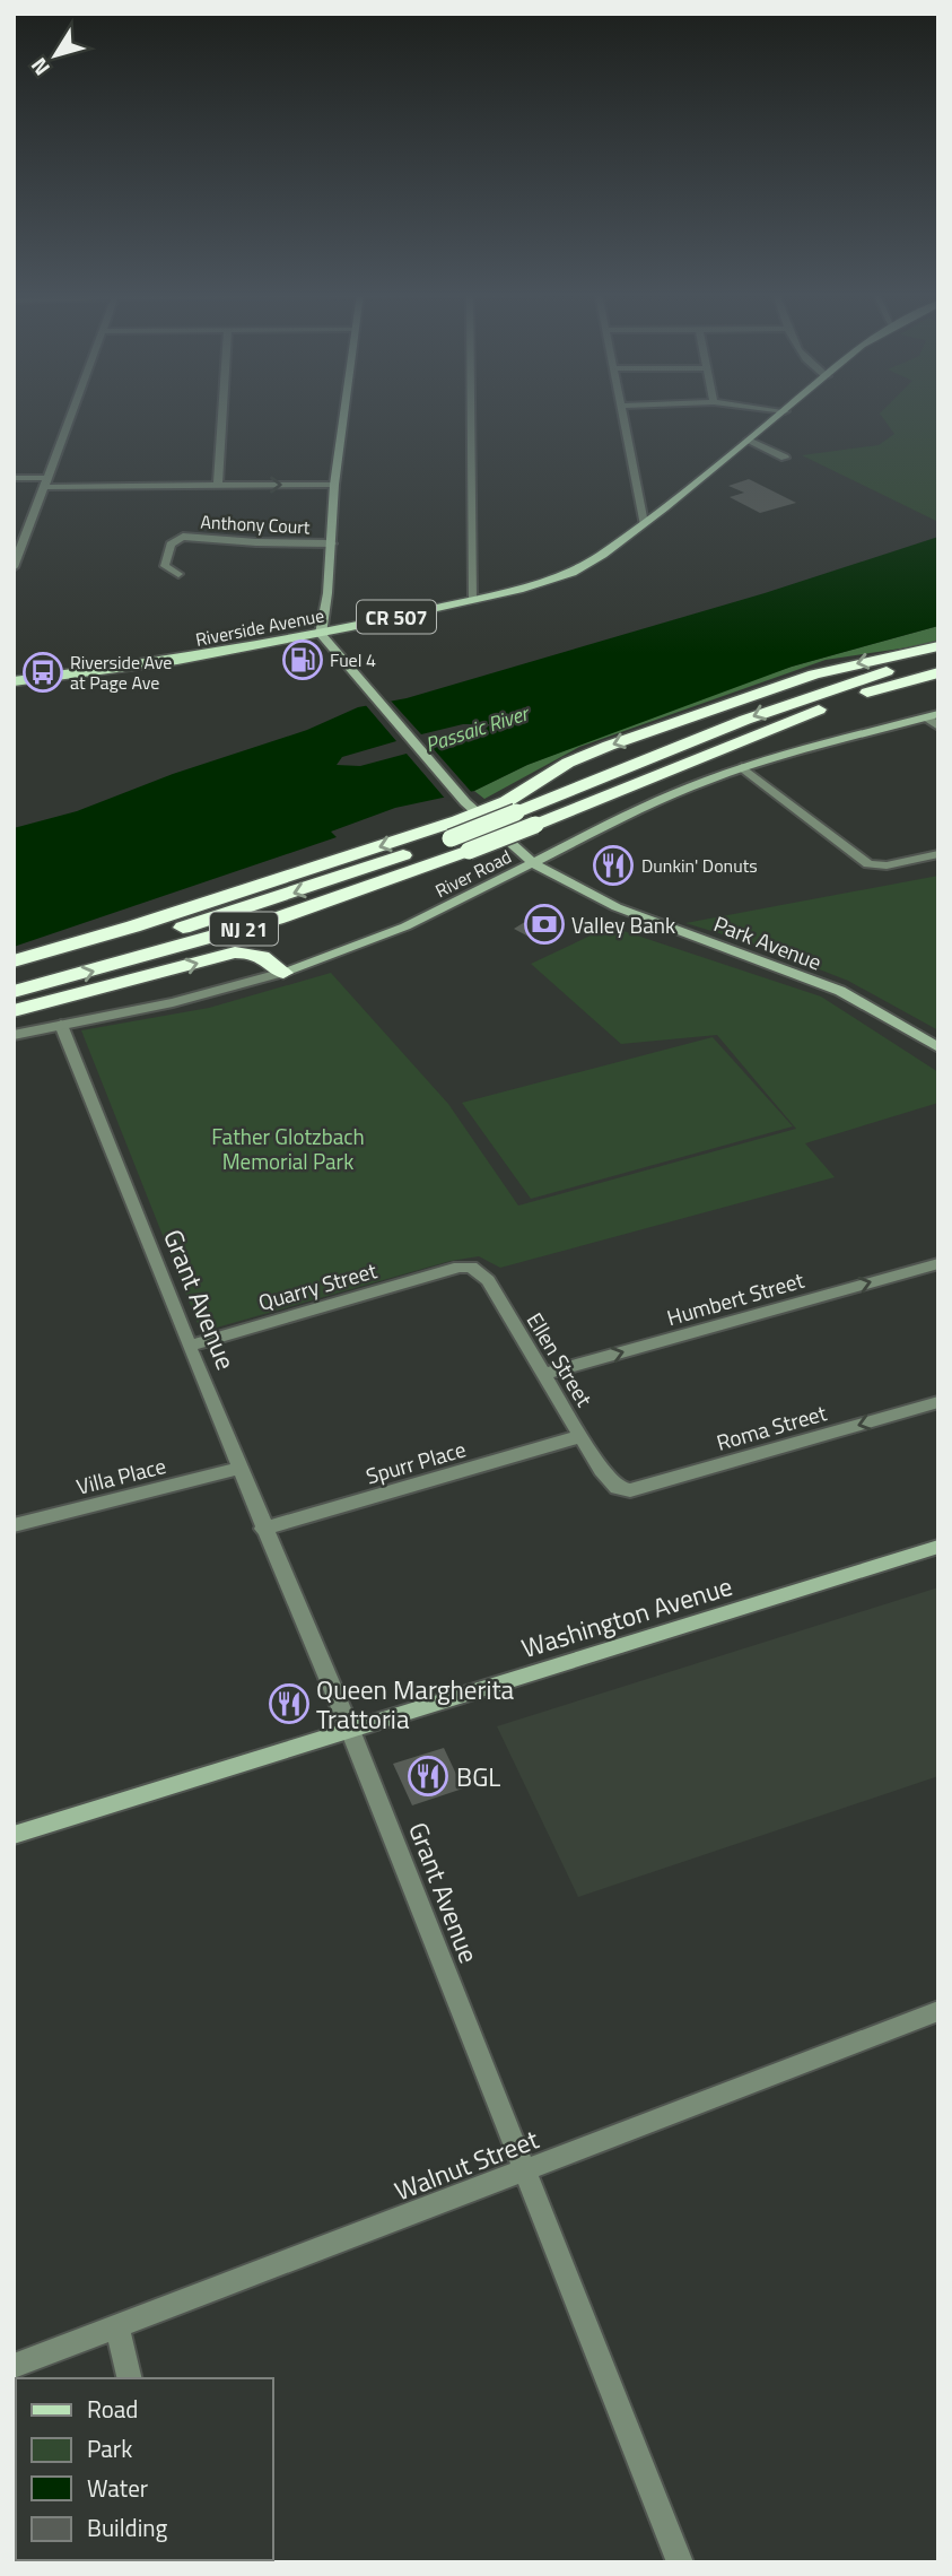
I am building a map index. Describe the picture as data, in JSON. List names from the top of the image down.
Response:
{
  "streets": {
    "highway": ["NJ 21"],
    "main road": [
      "CR 507",
      "Riverside Avenue",
      "River Road",
      "Park Avenue",
      "Washington Avenue"
    ],
    "street": [
      "Anthony Court",
      "Quarry Street",
      "Humbert Street",
      "Grant Avenue",
      "Ellen Street",
      "Roma Street",
      "Spurr Place",
      "Villa Place",
      "Walnut Street"
    ]
  },
  "crossings": [
    ["Riverside Avenue", "Park Avenue"],
    ["River Road", "Park Avenue"],
    ["River Road", "Grant Avenue"],
    ["Quarry Street", "Grant Avenue"],
    ["Quarry Street", "Ellen Street"],
    ["Humbert Street", "Ellen Street"],
    ["Grant Avenue", "Spurr Place"],
    ["Grant Avenue", "Villa Place"],
    ["Grant Avenue", "Washington Avenue"],
    ["Grant Avenue", "Walnut Street"],
    ["Ellen Street", "Roma Street"],
    ["Ellen Street", "Spurr Place"]
  ],
  "one_way": ["Humbert Street", "Roma Street"],
  "water": ["Passaic River"],
  "parks": ["Father Glotzbach Memorial Park"],
  "places": {
    "fuel station": ["Fuel 4"],
    "bus stop": ["Riverside Ave at Page Ave"],
    "restaurant": ["Dunkin' Donuts", "Queen Margherita Trattoria", "BGL"],
    "bank": ["Valley Bank"]
  },
  "legend": [
    "Road",
    "Park",
    "Water",
    "Building"
  ],
  "north": "bottom left"
}
